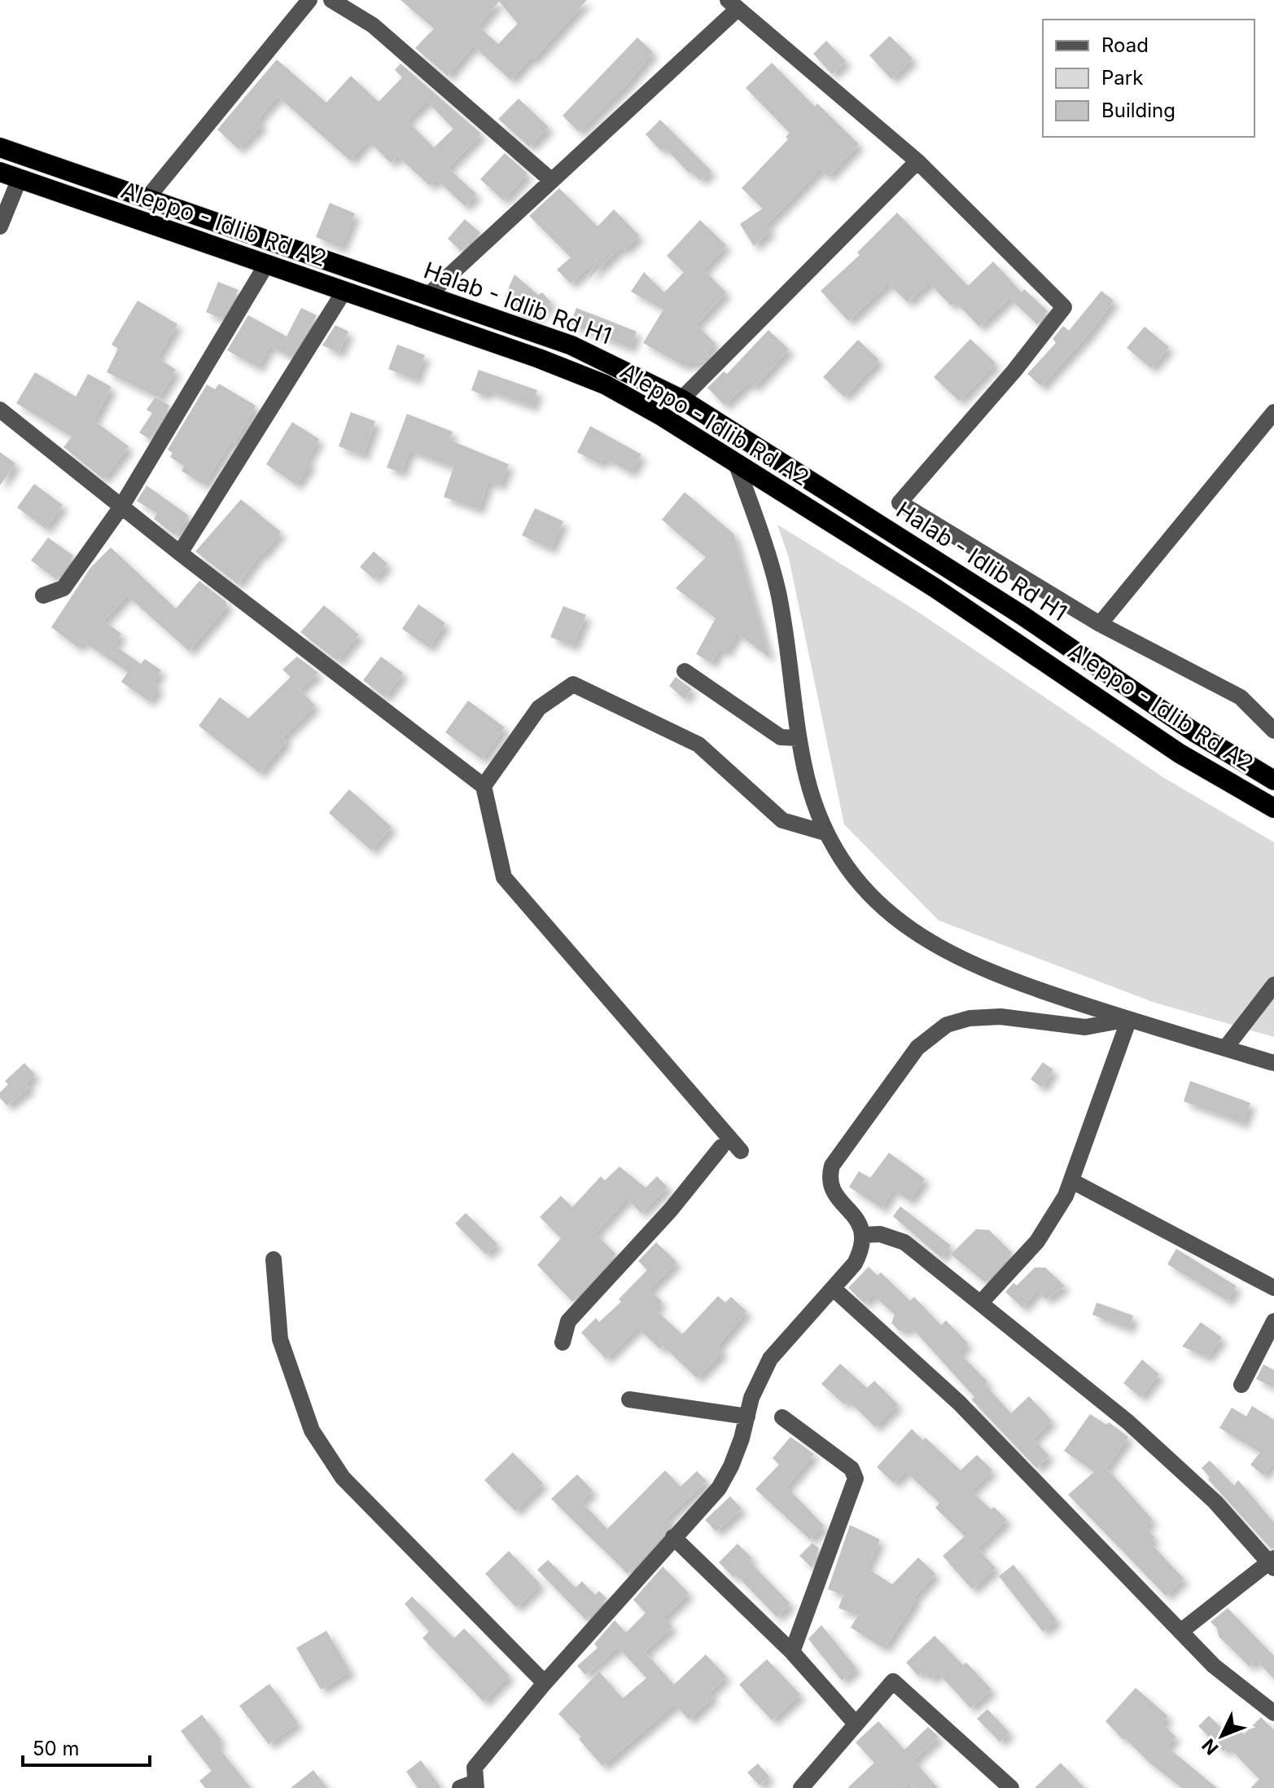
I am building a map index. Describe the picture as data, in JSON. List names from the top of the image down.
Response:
{
  "streets": {
    "highway": ["Aleppo - Idlib Rd A2", "Halab - Idlib Rd H1"]
  },
  "legend": ["Road", "Park", "Building"],
  "scale_bar": "50 m",
  "north": "bottom left"
}
